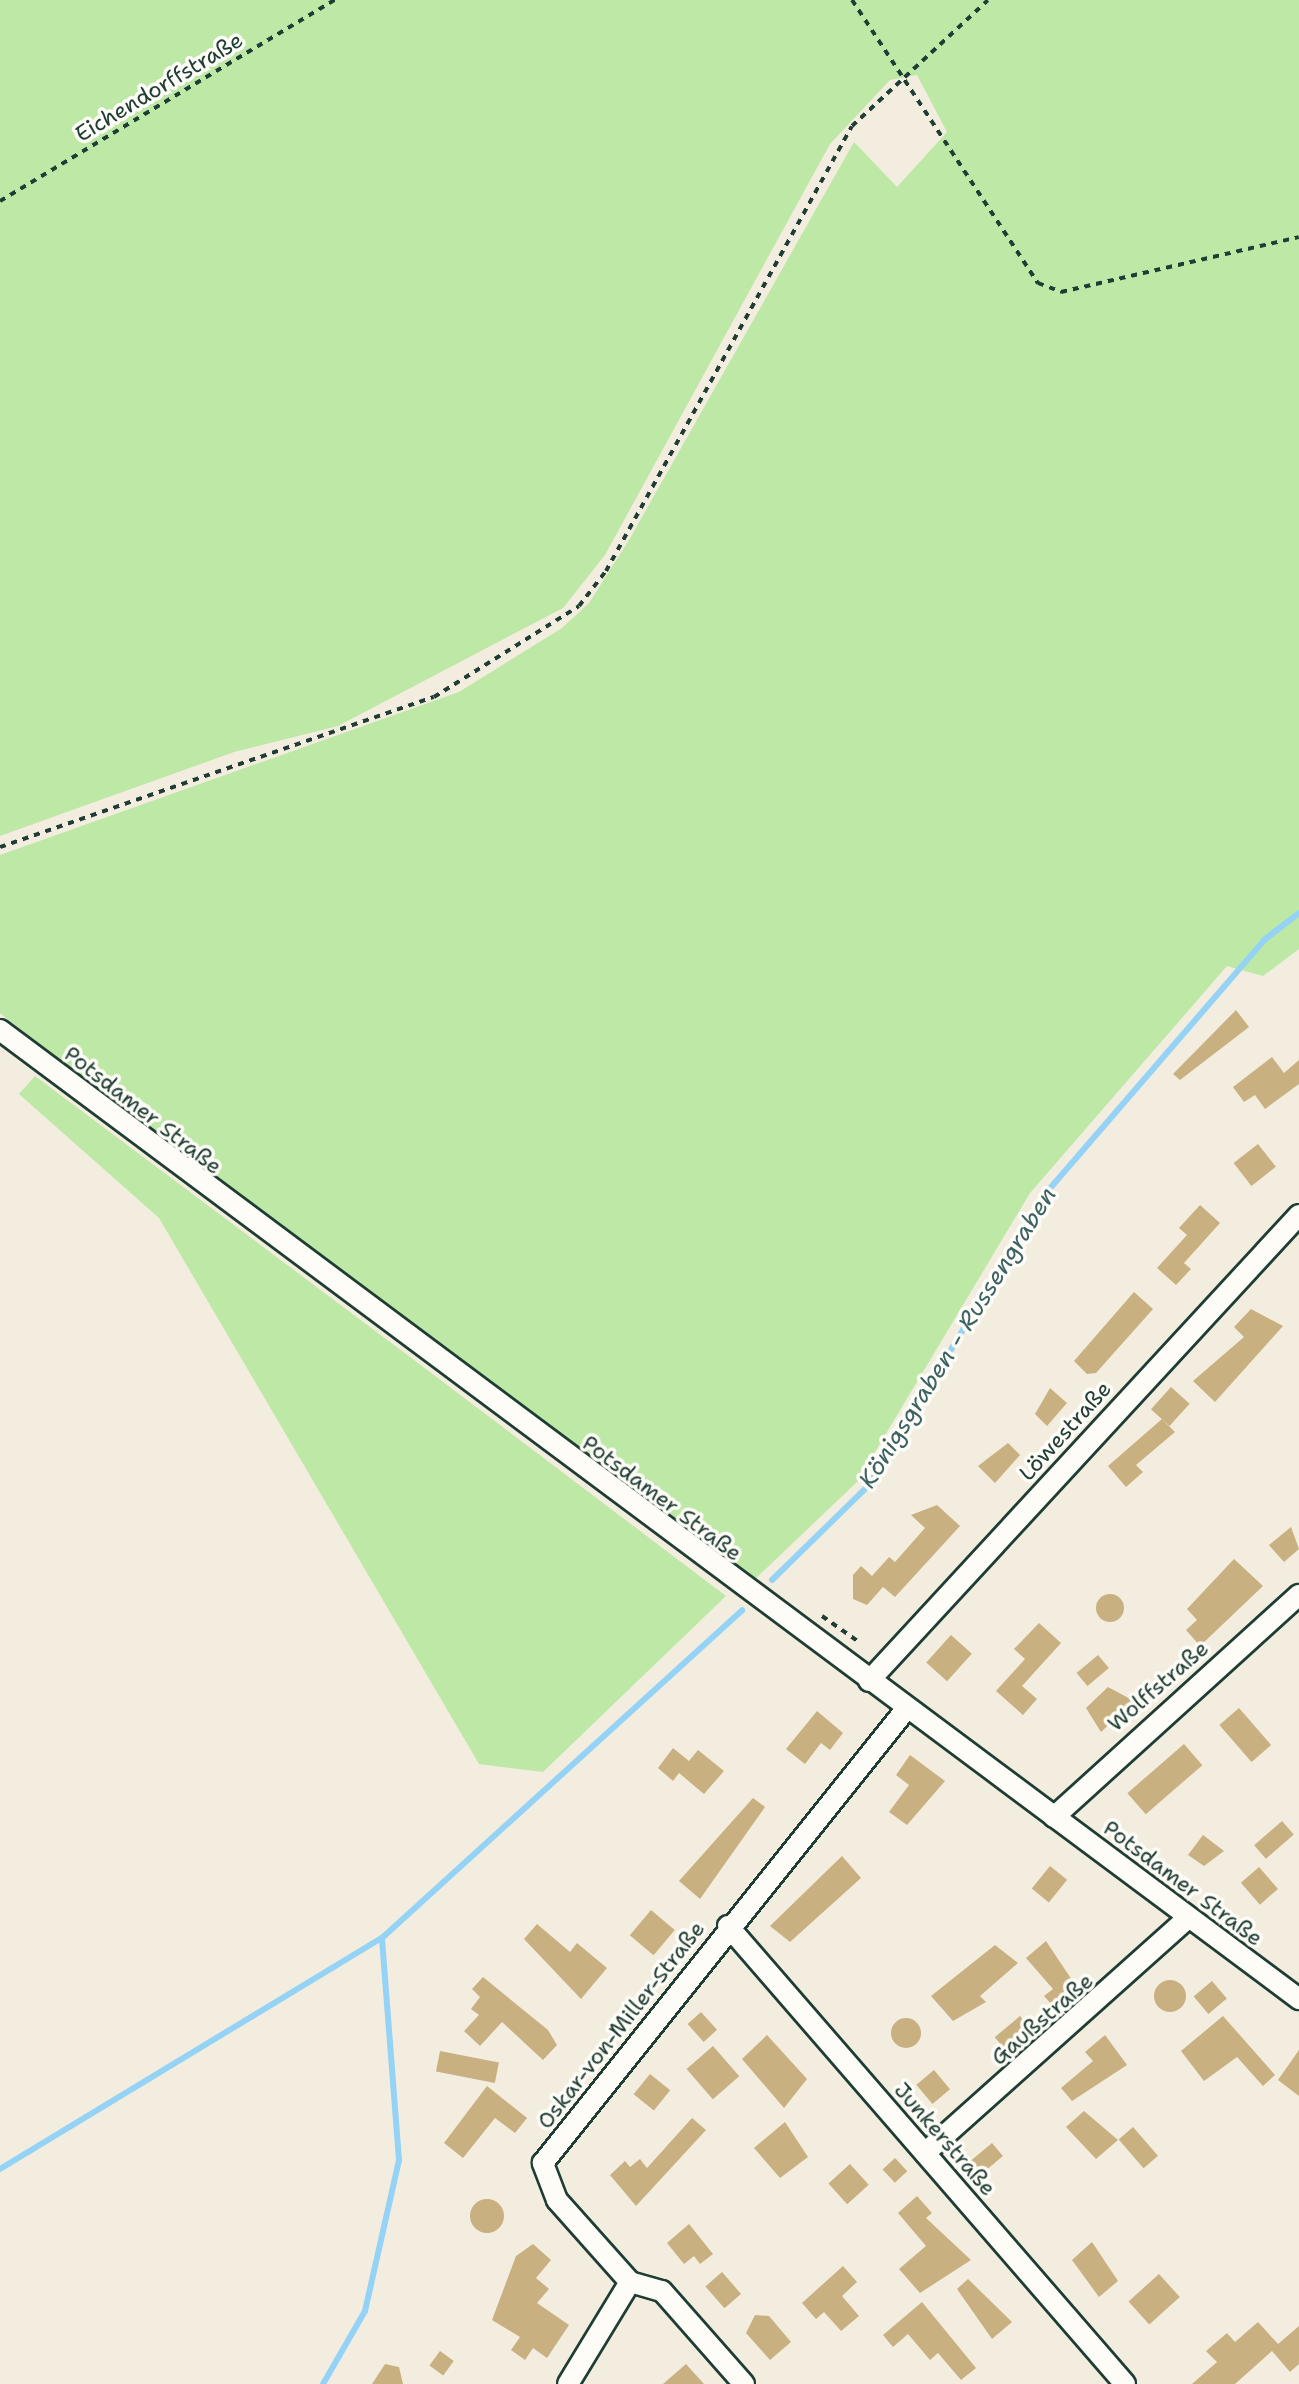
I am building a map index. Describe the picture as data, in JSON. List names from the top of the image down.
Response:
{
  "streets": {
    "street": [
      "Potsdamer Straße",
      "Löwestraße",
      "Wolffstraße",
      "Gaußstraße",
      "Oskar-von-Miller-Straße",
      "Junkerstraße"
    ],
    "path": ["Eichendorffstraße"]
  },
  "crossings": [
    ["Potsdamer Straße", "Löwestraße"],
    ["Potsdamer Straße", "Wolffstraße"],
    ["Potsdamer Straße", "Gaußstraße"],
    ["Potsdamer Straße", "Oskar-von-Miller-Straße"],
    ["Gaußstraße", "Junkerstraße"],
    ["Oskar-von-Miller-Straße", "Junkerstraße"]
  ],
  "water": ["Königsgraben - Russengraben"]
}
